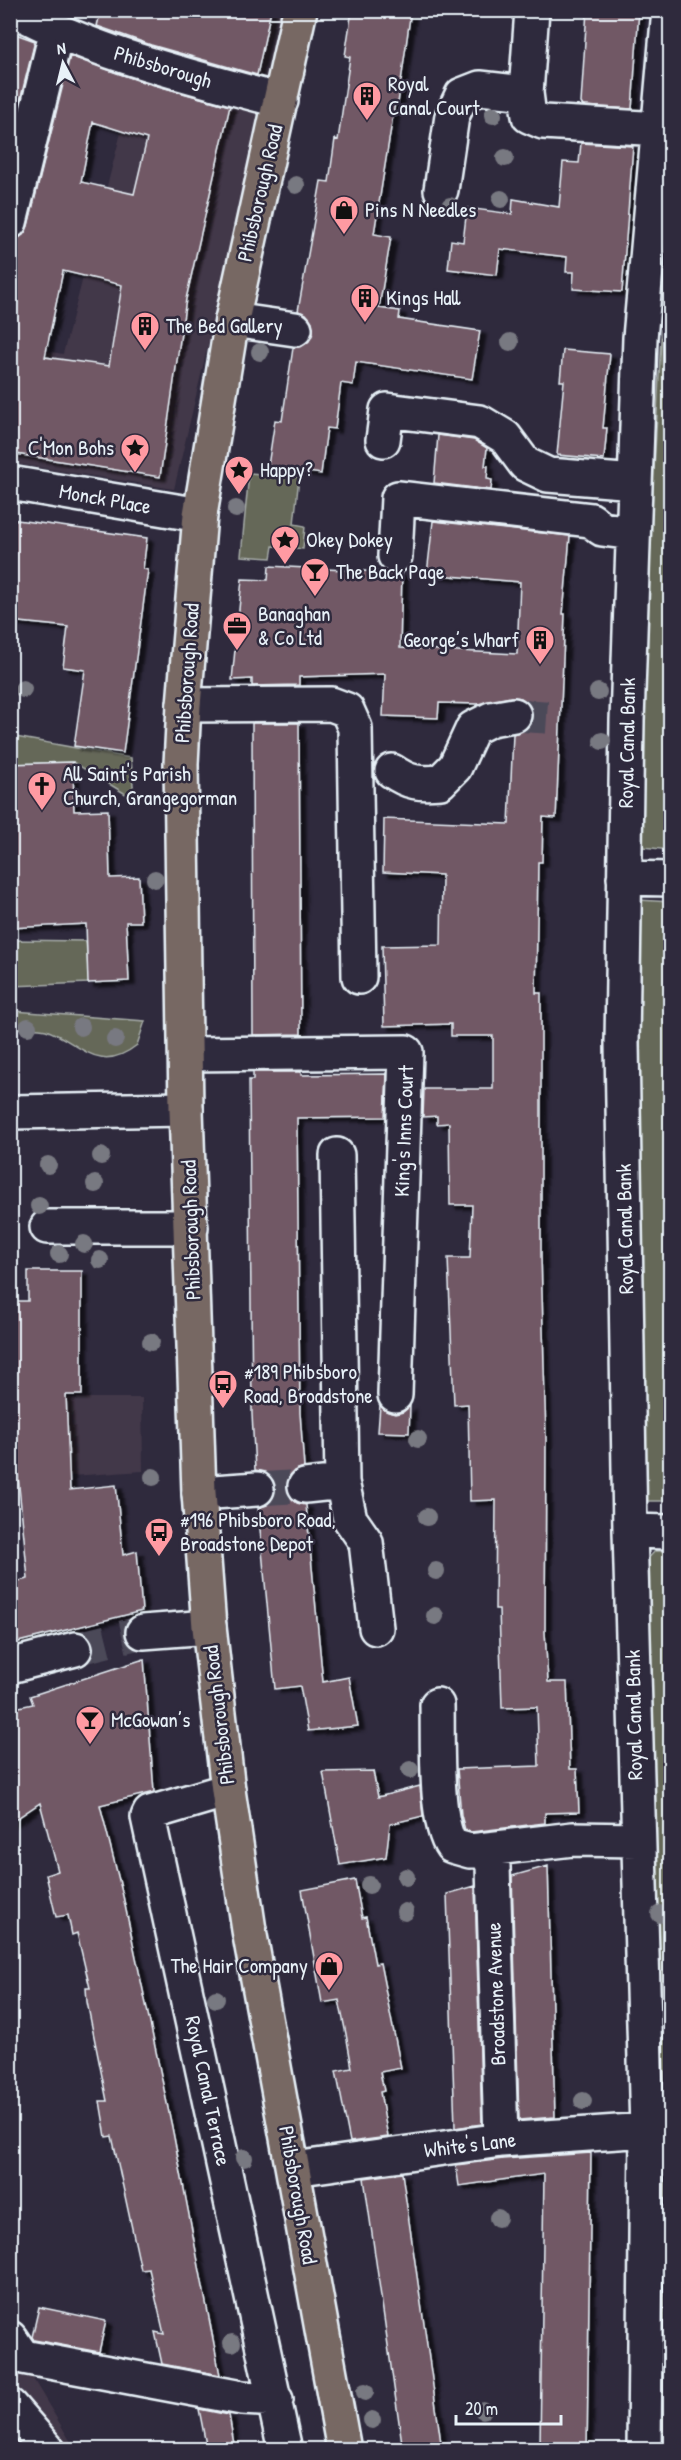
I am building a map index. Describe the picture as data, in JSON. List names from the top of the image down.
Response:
{
  "streets": {
    "main road": ["Phibsborough Road"],
    "street": [
      "Phibsborough",
      "Monck Place",
      "Royal Canal Bank",
      "King's Inns Court",
      "Broadstone Avenue",
      "Royal Canal Terrace",
      "White's Lane"
    ]
  },
  "crossings": [
    ["Phibsborough", "Phibsborough Road"],
    ["Phibsborough Road", "Monck Place"],
    ["Phibsborough Road", "King's Inns Court"],
    ["Phibsborough Road", "Royal Canal Terrace"],
    ["Phibsborough Road", "White's Lane"],
    ["Royal Canal Bank", "White's Lane"],
    ["Broadstone Avenue", "White's Lane"]
  ],
  "places": {
    "building": [
      "Royal Canal Court",
      "Kings Hall",
      "The Bed Gallery",
      "George’s Wharf"
    ],
    "shop": ["Pins N Needles", "The Hair Company"],
    "place": ["C'Mon Bohs", "Happy?", "Okey Dokey"],
    "bar": ["The Back Page", "McGowan’s"],
    "office": ["Banaghan & Co Ltd"],
    "church": ["All Saint's Parish Church, Grangegorman"],
    "bus stop": ["#189 Phibsboro Road, Broadstone", "#196 Phibsboro Road, Broadstone Depot"]
  },
  "scale_bar": "20 m",
  "north": "top"
}
